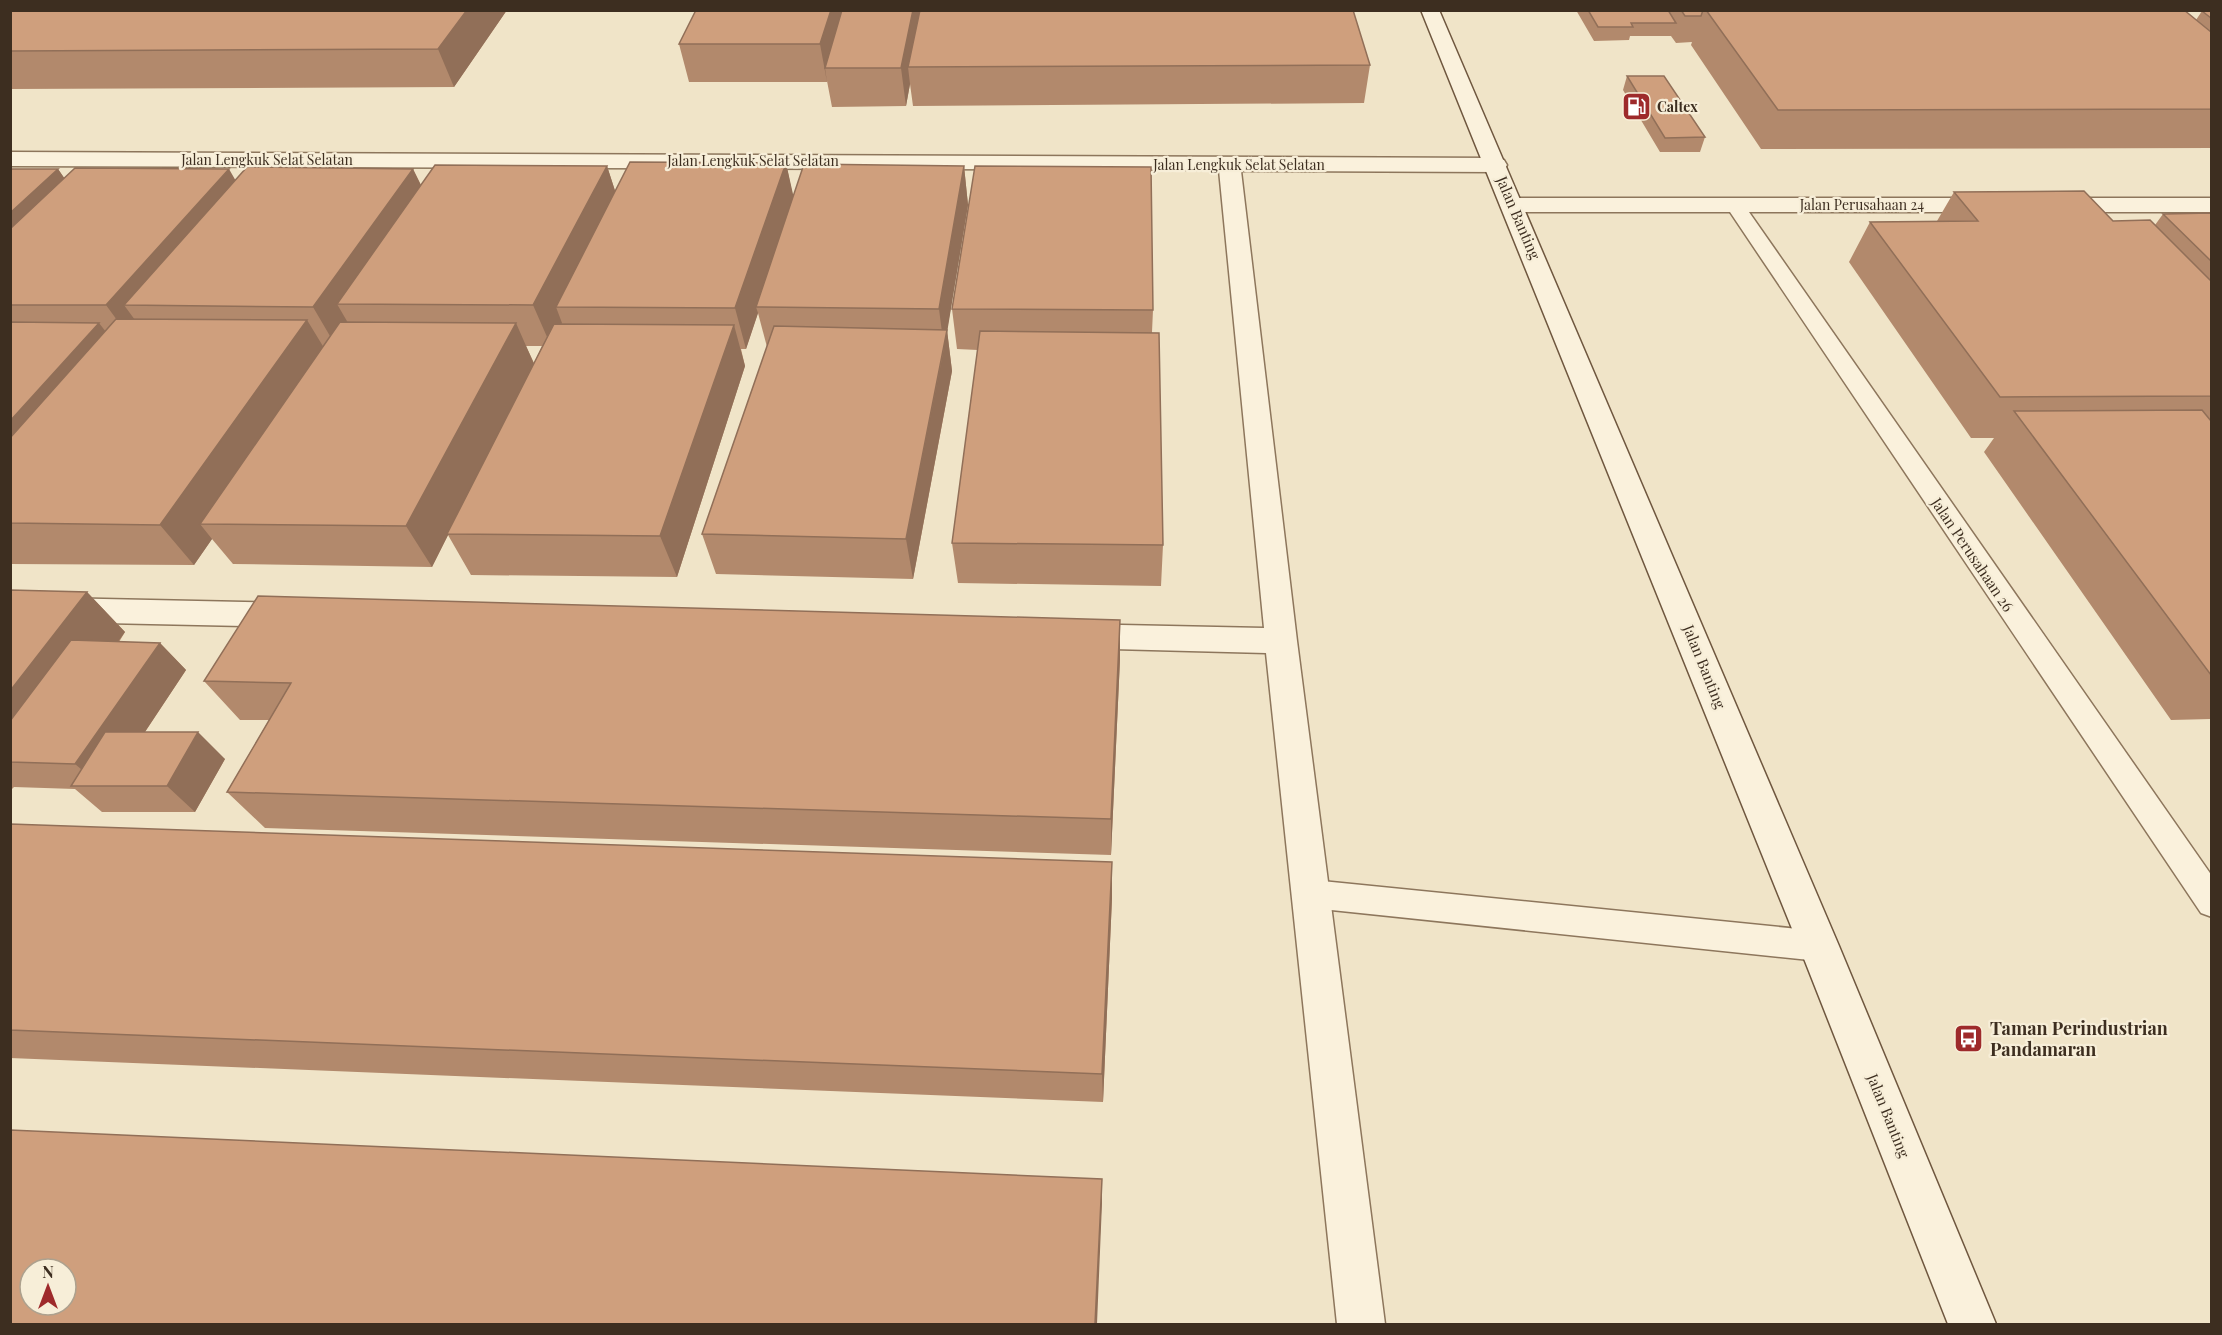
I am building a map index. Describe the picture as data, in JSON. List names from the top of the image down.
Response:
{
  "streets": {
    "street": ["Jalan Lengkuk Selat Selatan", "Jalan Perusahaan 24", "Jalan Banting"],
    "lane": ["Jalan Perusahaan 26"]
  },
  "crossings": [
    ["Jalan Lengkuk Selat Selatan", "Jalan Banting"],
    ["Jalan Perusahaan 24", "Jalan Banting"],
    ["Jalan Perusahaan 24", "Jalan Perusahaan 26"]
  ],
  "places": {
    "fuel station": ["Caltex"],
    "bus stop": ["Taman Perindustrian Pandamaran"]
  },
  "north": "top"
}
